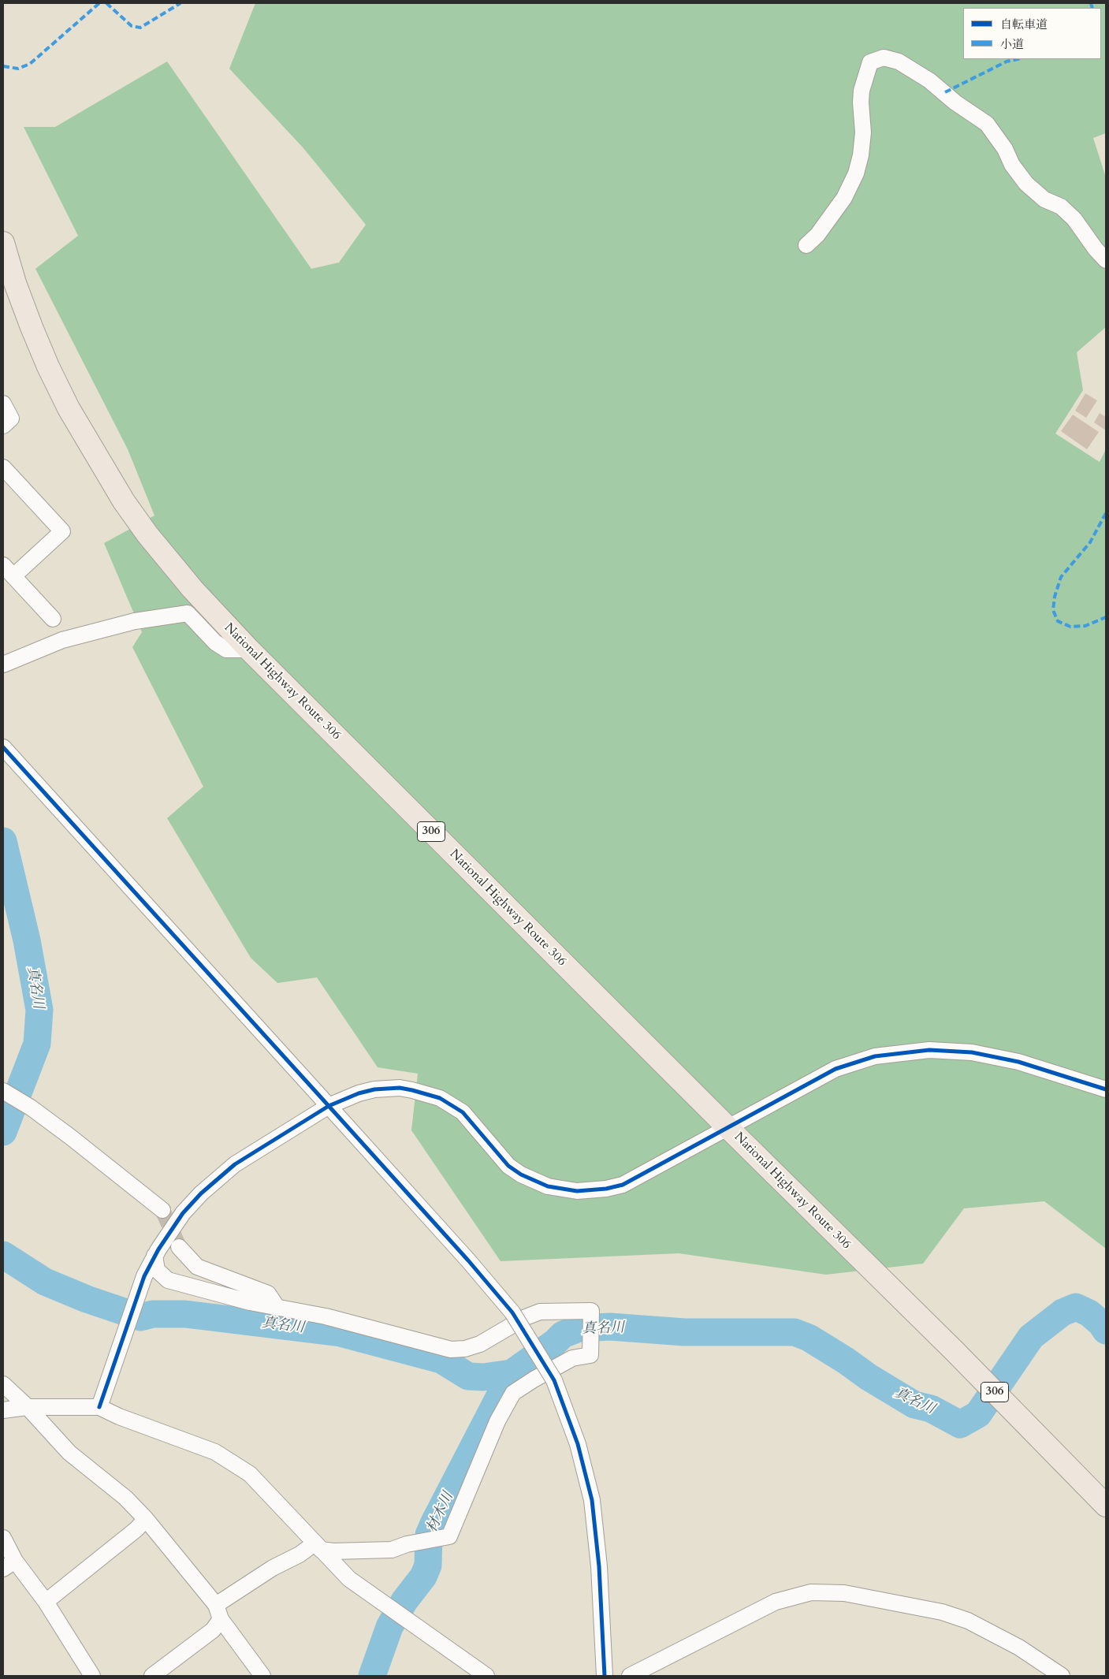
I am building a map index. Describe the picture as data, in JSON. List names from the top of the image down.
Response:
{
  "streets": {
    "highway": ["National Highway Route 306", "306"]
  },
  "water": ["真名川", "材木川"],
  "legend": ["自転車道", "小道"]
}
